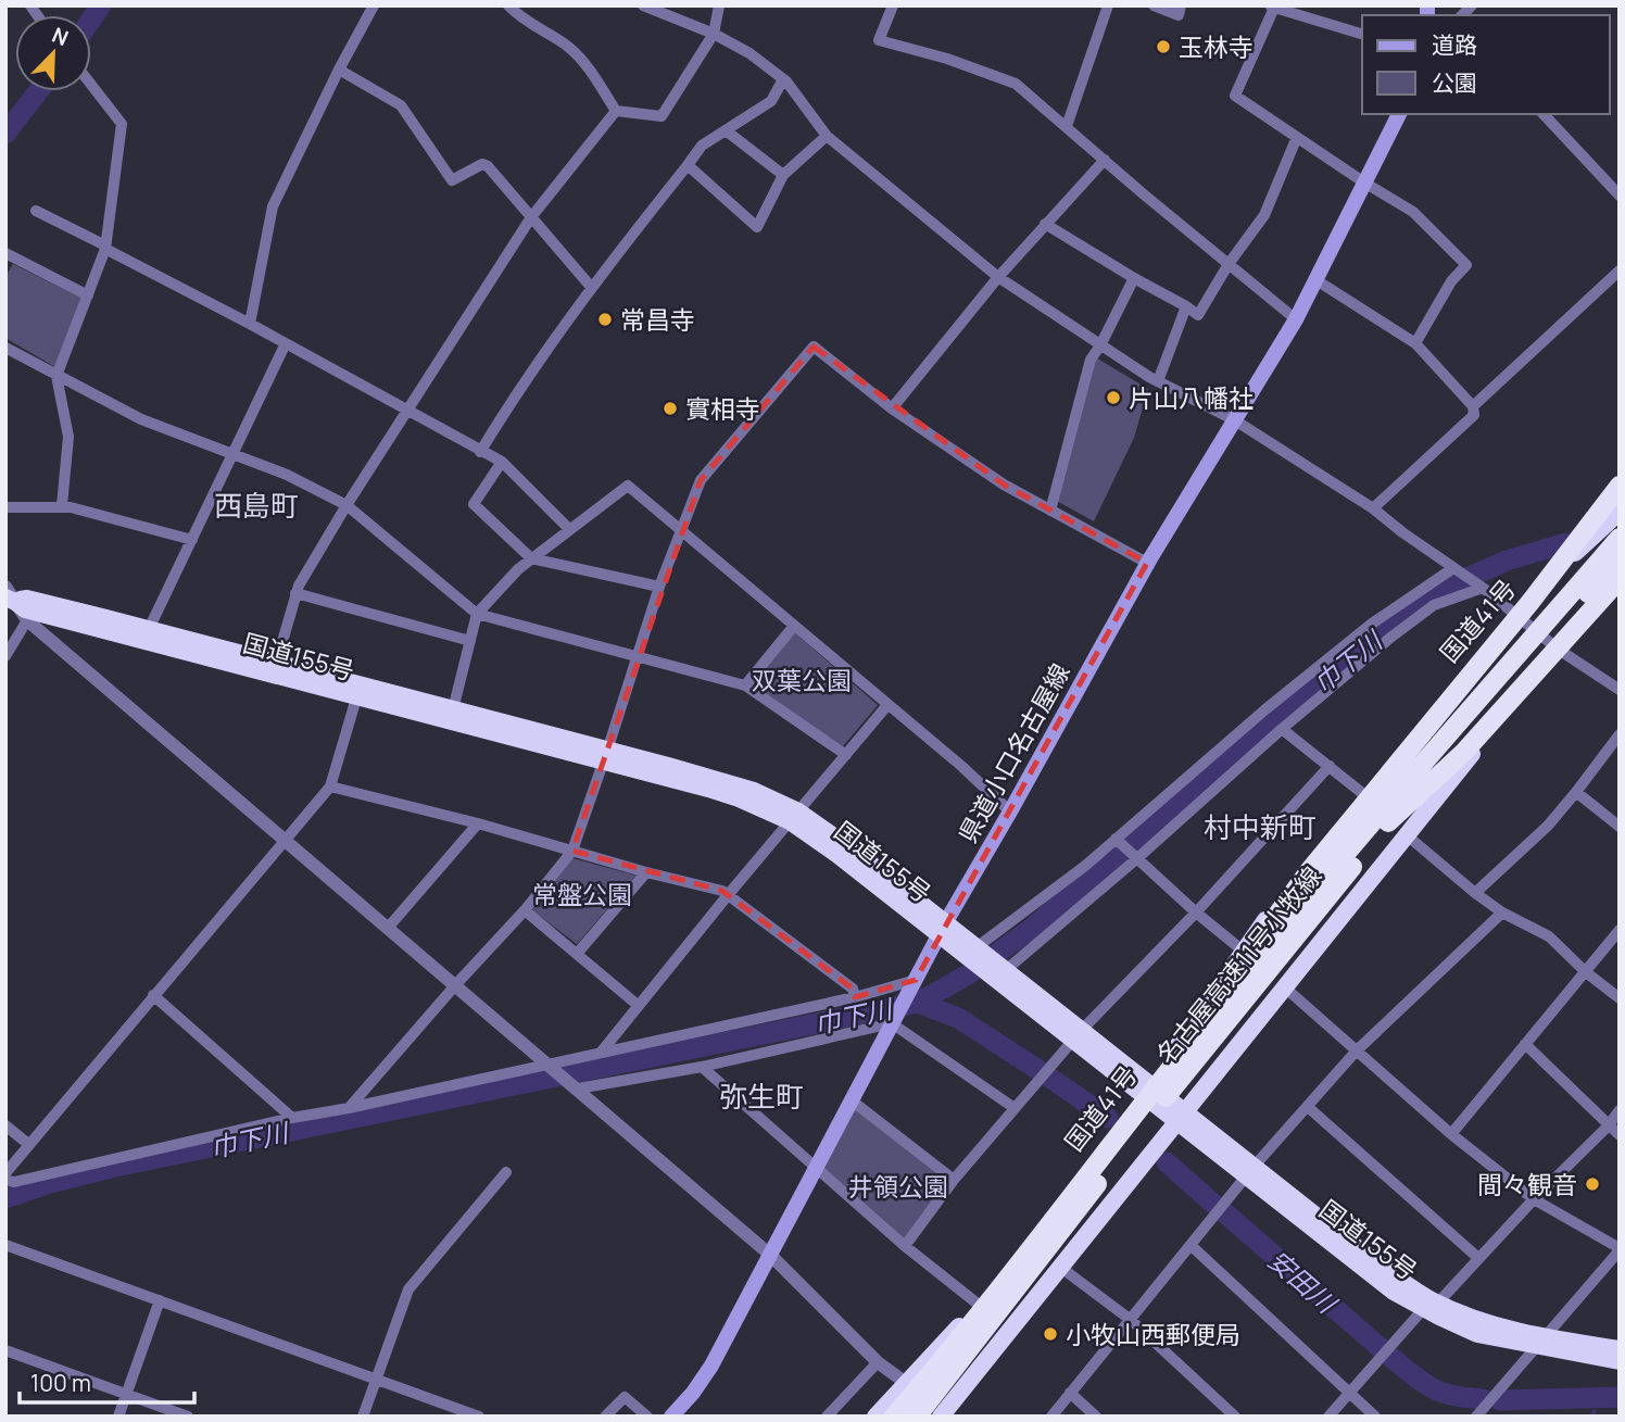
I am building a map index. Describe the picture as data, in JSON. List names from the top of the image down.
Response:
{
  "streets": {
    "highway": ["国道41号", "国道155号", "名古屋高速11号小牧線"],
    "main road": ["県道小口名古屋線"]
  },
  "crossings": [
    ["国道41号", "国道155号"],
    ["国道155号", "県道小口名古屋線"]
  ],
  "districts": ["西島町", "村中新町", "弥生町"],
  "water": ["巾下川", "安田川"],
  "parks": ["双葉公園", "常盤公園", "井領公園"],
  "places": [
    "玉林寺",
    "常昌寺",
    "片山八幡社",
    "實相寺",
    "間々観音",
    "小牧山西郵便局"
  ],
  "legend": ["道路", "公園"],
  "scale_bar": "100 m",
  "north": "top right"
}
